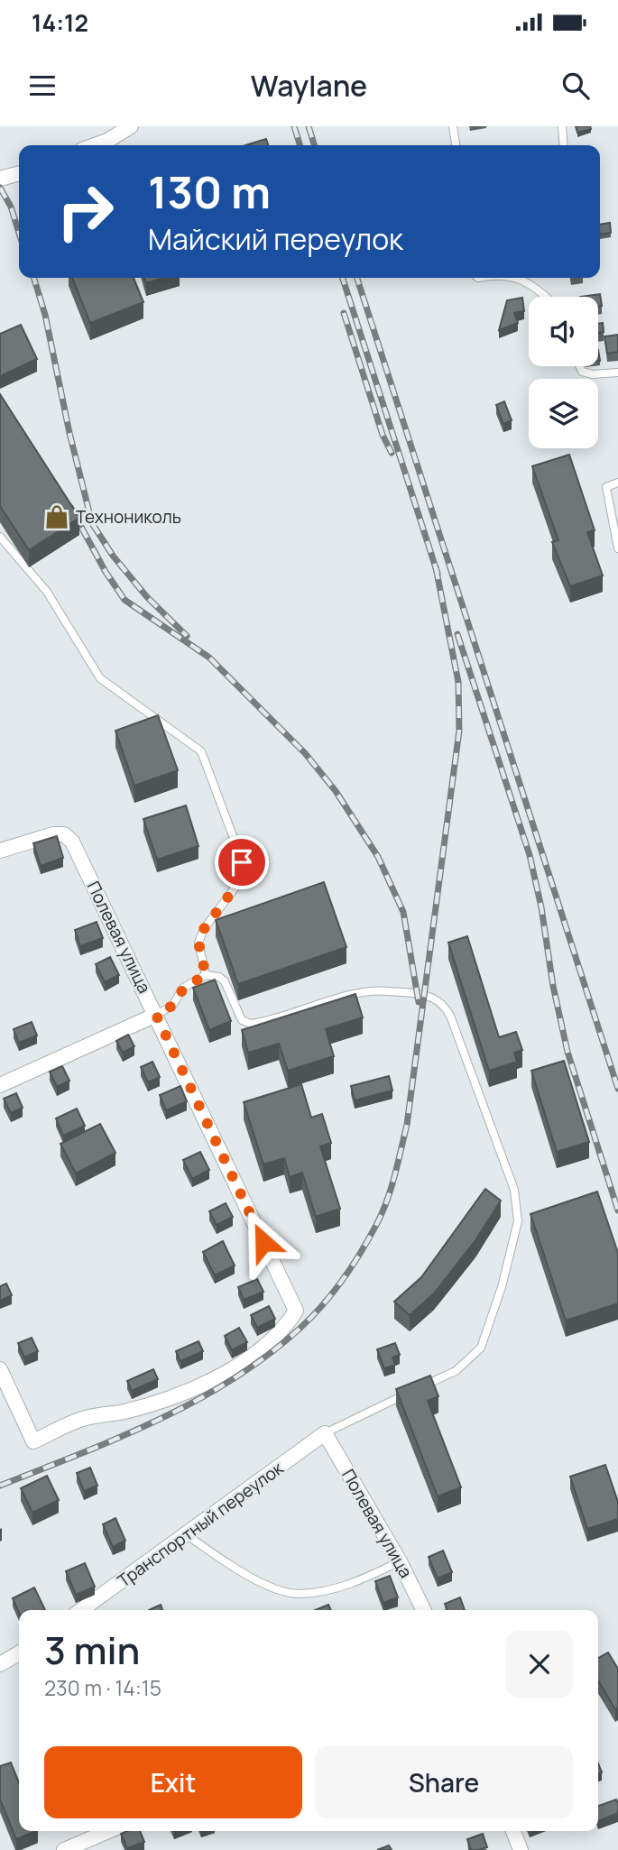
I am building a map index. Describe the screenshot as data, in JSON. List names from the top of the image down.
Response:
{
  "streets": {
    "street": ["Полевая улица", "Транспортный переулок"]
  },
  "crossings": [
    ["Полевая улица", "Транспортный переулок"]
  ],
  "places": {
    "shop": ["Технониколь"]
  },
  "page": {
    "status": "14:12",
    "header": "Waylane",
    "turn": ["130 m", "Майский переулок"],
    "heading": ["3 min", "230 m · 14:15"],
    "buttons": ["Exit", "Share"]
  }
}
